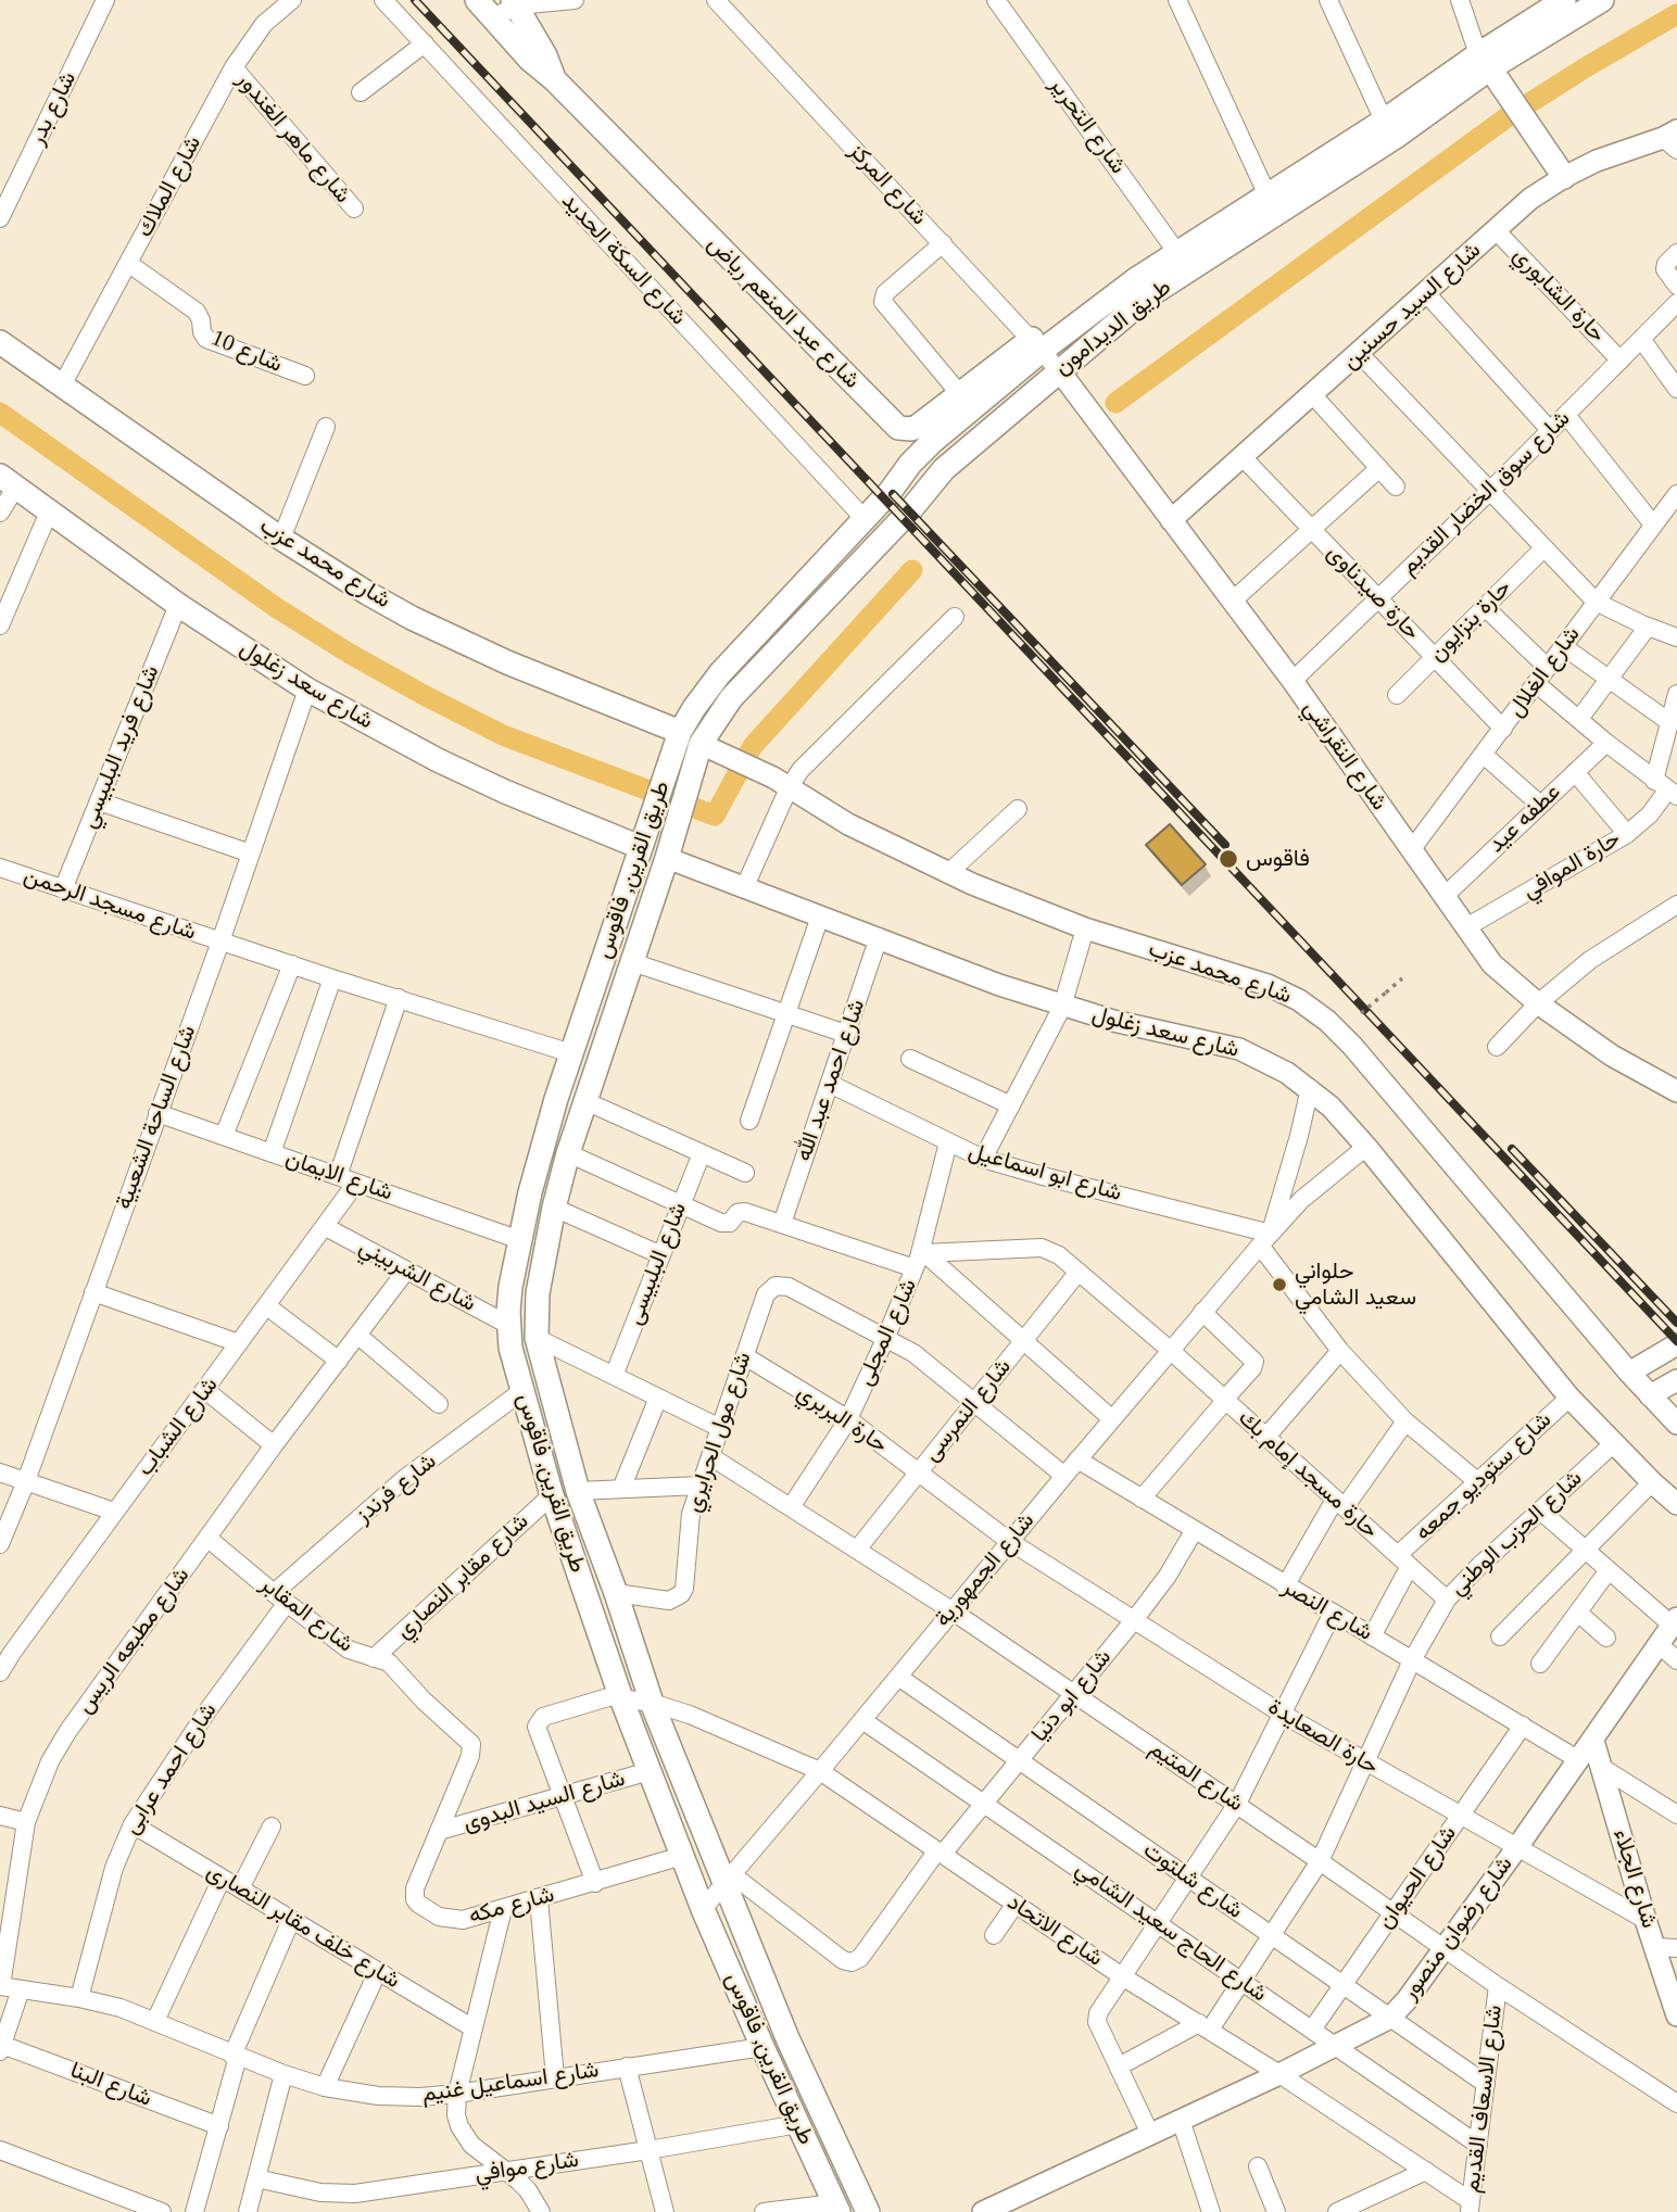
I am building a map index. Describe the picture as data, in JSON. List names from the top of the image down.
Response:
{
  "streets": {
    "main road": [
      "شارع عبد المنعم رياض",
      "طريق الديدامون",
      "شارع محمد عزب",
      "شارع سعد زغلول",
      "طريق القرين, فاقوس"
    ],
    "street": [
      "شارع بدر",
      "شارع التحرير",
      "شارع ماهر الغندور",
      "شارع المركز",
      "شارع الملاك",
      "شارع السكة الحديد",
      "حارة الشابوري",
      "شارع السيد حسنين",
      "شارع 10",
      "شارع سوق الخضار القديم",
      "حارة صيدناوى",
      "حارة بنزايون",
      "شارع الغلال",
      "شارع فريد البلبيسي",
      "شارع النقراشي",
      "عطفه عيد",
      "حارة الموافي",
      "شارع مسجد الرحمن",
      "شارع احمد عبد الله",
      "شارع الساحة الشعبية",
      "شارع ابو اسماعيل",
      "شارع الايمان",
      "شارع البلبيسى",
      "شارع الشربيني",
      "شارع المجلى",
      "شارع النمرسى",
      "حارة البربري",
      "شارع الشباب",
      "شارع مول الحرايري",
      "حارة مسجد إمام بك",
      "شارع ستوديو جمعه",
      "شارع فرندز",
      "شارع الحزب الوطني",
      "شارع الجمهورية",
      "شارع مقابر النصاري",
      "شارع النصر",
      "شارع المقابر",
      "شارع مطبعه الريس",
      "شارع ابو دنيا",
      "حارة الصعايدة",
      "شارع احمد عرابى",
      "شارع المتيم",
      "شارع السيد البدوى",
      "شارع الحيوان",
      "شارع الجلاء",
      "شارع شلتوت",
      "شارع مكه",
      "شارع خلف مقابر النصارى",
      "شارع رضوان منصور",
      "شارع الاتحاد",
      "شارع الحاج سعيد الشامي",
      "شارع اسماعيل غنيم",
      "شارع البنا",
      "شارع الاسعاف القديم",
      "شارع موافي"
    ]
  },
  "crossings": [
    ["شارع التحرير", "طريق الديدامون"],
    ["شارع ماهر الغندور", "شارع الملاك"],
    ["شارع المركز", "شارع عبد المنعم رياض"],
    ["شارع المركز", "طريق الديدامون"],
    ["شارع المركز", "شارع النقراشي"],
    ["شارع الملاك", "شارع 10"],
    ["شارع الملاك", "شارع محمد عزب"],
    ["شارع السكة الحديد", "طريق الديدامون"],
    ["حارة الشابوري", "شارع السيد حسنين"],
    ["حارة الشابوري", "شارع سوق الخضار القديم"],
    ["شارع السيد حسنين", "حارة صيدناوى"],
    ["شارع السيد حسنين", "شارع النقراشي"],
    ["شارع عبد المنعم رياض", "طريق الديدامون"],
    ["طريق الديدامون", "شارع محمد عزب"],
    ["طريق الديدامون", "شارع النقراشي"],
    ["طريق الديدامون", "طريق القرين, فاقوس"],
    ["شارع سوق الخضار القديم", "حارة صيدناوى"],
    ["شارع سوق الخضار القديم", "شارع النقراشي"],
    ["شارع محمد عزب", "طريق القرين, فاقوس"],
    ["حارة صيدناوى", "حارة بنزايون"],
    ["حارة صيدناوى", "شارع الغلال"],
    ["شارع الغلال", "شارع النقراشي"],
    ["شارع سعد زغلول", "شارع فريد البلبيسي"],
    ["شارع سعد زغلول", "طريق القرين, فاقوس"],
    ["شارع سعد زغلول", "شارع احمد عبد الله"],
    ["شارع سعد زغلول", "شارع الساحة الشعبية"],
    ["شارع سعد زغلول", "شارع ستوديو جمعه"],
    ["شارع سعد زغلول", "شارع الحزب الوطني"],
    ["شارع سعد زغلول", "شارع الجمهورية"],
    ["شارع فريد البلبيسي", "شارع مسجد الرحمن"],
    ["شارع النقراشي", "عطفه عيد"],
    ["شارع النقراشي", "حارة الموافي"],
    ["طريق القرين, فاقوس", "شارع مسجد الرحمن"],
    ["طريق القرين, فاقوس", "شارع الايمان"],
    ["طريق القرين, فاقوس", "شارع الشربيني"],
    ["طريق القرين, فاقوس", "شارع مول الحرايري"],
    ["طريق القرين, فاقوس", "شارع فرندز"],
    ["طريق القرين, فاقوس", "شارع الجمهورية"],
    ["طريق القرين, فاقوس", "شارع مقابر النصاري"],
    ["طريق القرين, فاقوس", "شارع ابو دنيا"],
    ["طريق القرين, فاقوس", "شارع السيد البدوى"],
    ["طريق القرين, فاقوس", "شارع مكه"],
    ["طريق القرين, فاقوس", "شارع الاتحاد"],
    ["طريق القرين, فاقوس", "شارع اسماعيل غنيم"],
    ["طريق القرين, فاقوس", "شارع موافي"],
    ["شارع مسجد الرحمن", "شارع الساحة الشعبية"],
    ["شارع احمد عبد الله", "شارع ابو اسماعيل"],
    ["شارع الساحة الشعبية", "شارع الايمان"],
    ["شارع ابو اسماعيل", "شارع المجلى"],
    ["شارع ابو اسماعيل", "شارع الجمهورية"],
    ["شارع الايمان", "شارع الشباب"],
    ["شارع الشربيني", "شارع الشباب"],
    ["شارع الشربيني", "شارع مطبعه الريس"],
    ["شارع المجلى", "حارة البربري"],
    ["شارع المجلى", "شارع مول الحرايري"],
    ["شارع المجلى", "حارة مسجد إمام بك"],
    ["شارع المجلى", "شارع المتيم"],
    ["شارع النمرسى", "حارة البربري"],
    ["شارع النمرسى", "حارة مسجد إمام بك"],
    ["شارع النمرسى", "شارع المتيم"],
    ["حارة البربري", "شارع مول الحرايري"],
    ["حارة البربري", "شارع الجمهورية"],
    ["حارة البربري", "حارة الصعايدة"],
    ["شارع مول الحرايري", "شارع المتيم"],
    ["حارة مسجد إمام بك", "شارع ستوديو جمعه"],
    ["حارة مسجد إمام بك", "شارع الحزب الوطني"],
    ["حارة مسجد إمام بك", "شارع الجمهورية"],
    ["شارع ستوديو جمعه", "شارع النصر"],
    ["شارع فرندز", "شارع المقابر"],
    ["شارع فرندز", "شارع احمد عرابى"],
    ["شارع الحزب الوطني", "شارع النصر"],
    ["شارع الحزب الوطني", "حارة الصعايدة"],
    ["شارع الحزب الوطني", "شارع المتيم"],
    ["شارع الحزب الوطني", "شارع شلتوت"],
    ["شارع الحزب الوطني", "شارع الاتحاد"],
    ["شارع الحزب الوطني", "شارع الحاج سعيد الشامي"],
    ["شارع الجمهورية", "شارع النصر"],
    ["شارع الجمهورية", "شارع ابو دنيا"],
    ["شارع الجمهورية", "حارة الصعايدة"],
    ["شارع الجمهورية", "شارع المتيم"],
    ["شارع الجمهورية", "شارع شلتوت"],
    ["شارع الجمهورية", "شارع الاتحاد"],
    ["شارع الجمهورية", "شارع الحاج سعيد الشامي"],
    ["شارع مقابر النصاري", "شارع المقابر"],
    ["شارع النصر", "شارع ابو دنيا"],
    ["شارع النصر", "شارع الحيوان"],
    ["شارع النصر", "شارع رضوان منصور"],
    ["شارع المقابر", "شارع مطبعه الريس"],
    ["شارع المقابر", "شارع احمد عرابى"],
    ["شارع المقابر", "شارع السيد البدوى"],
    ["شارع المقابر", "شارع مكه"],
    ["شارع مطبعه الريس", "شارع اسماعيل غنيم"],
    ["شارع ابو دنيا", "حارة الصعايدة"],
    ["شارع ابو دنيا", "شارع المتيم"],
    ["شارع ابو دنيا", "شارع شلتوت"],
    ["شارع ابو دنيا", "شارع الاتحاد"],
    ["شارع ابو دنيا", "شارع الحاج سعيد الشامي"],
    ["حارة الصعايدة", "شارع الحيوان"],
    ["حارة الصعايدة", "شارع الجلاء"],
    ["حارة الصعايدة", "شارع رضوان منصور"],
    ["شارع احمد عرابى", "شارع خلف مقابر النصارى"],
    ["شارع احمد عرابى", "شارع اسماعيل غنيم"],
    ["شارع المتيم", "شارع الحيوان"],
    ["شارع المتيم", "شارع رضوان منصور"],
    ["شارع المتيم", "شارع الاسعاف القديم"],
    ["شارع السيد البدوى", "شارع مكه"],
    ["شارع الحيوان", "شارع شلتوت"],
    ["شارع الحيوان", "شارع الحاج سعيد الشامي"],
    ["شارع الجلاء", "شارع رضوان منصور"],
    ["شارع شلتوت", "شارع رضوان منصور"],
    ["شارع شلتوت", "شارع الاسعاف القديم"],
    ["شارع رضوان منصور", "شارع الاتحاد"],
    ["شارع رضوان منصور", "شارع الحاج سعيد الشامي"],
    ["شارع الاتحاد", "شارع الاسعاف القديم"],
    ["شارع الحاج سعيد الشامي", "شارع الاسعاف القديم"]
  ],
  "places": ["فاقوس", "حلواني سعيد الشامي"]
}
